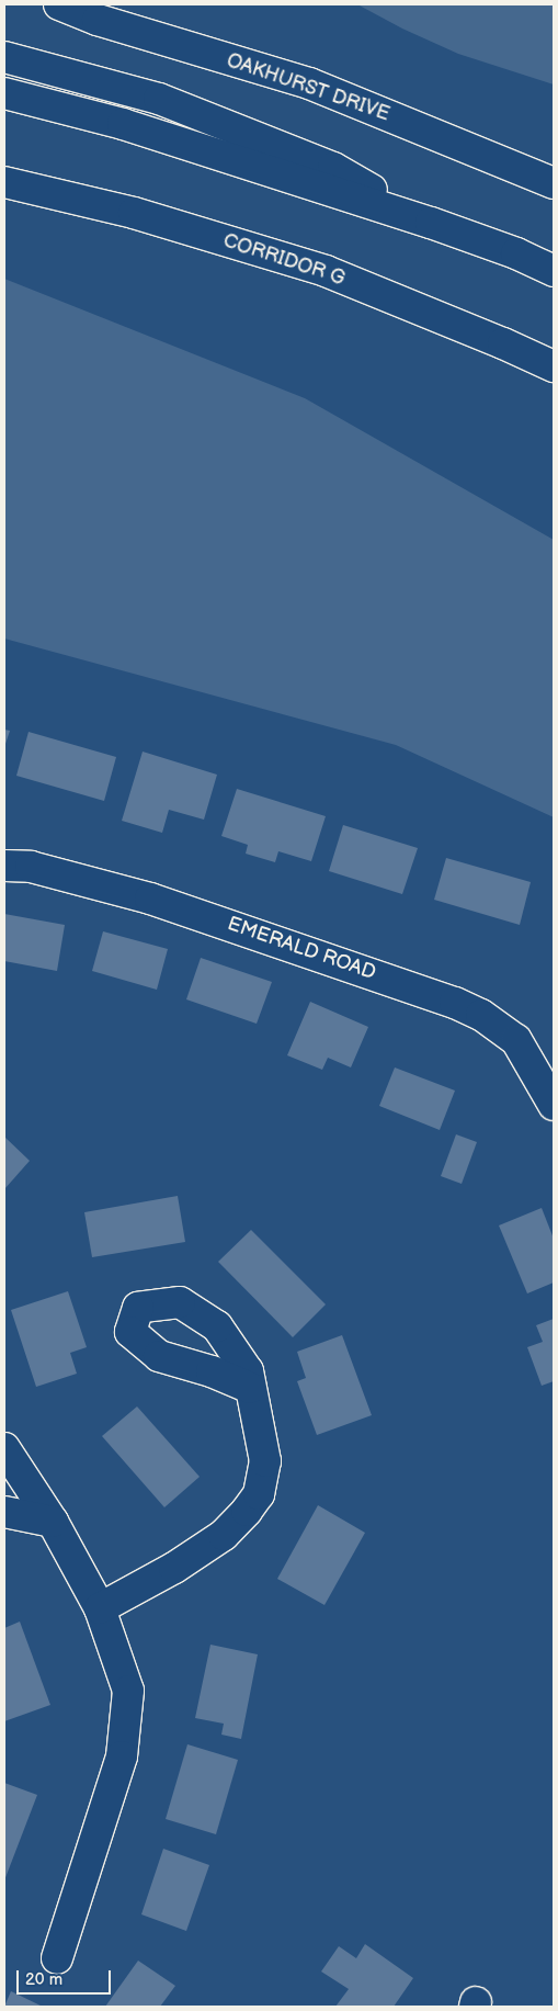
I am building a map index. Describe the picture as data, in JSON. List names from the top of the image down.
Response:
{
  "streets": {
    "main road": ["OAKHURST DRIVE", "CORRIDOR G", "EMERALD ROAD"]
  },
  "scale_bar": "20 m"
}
